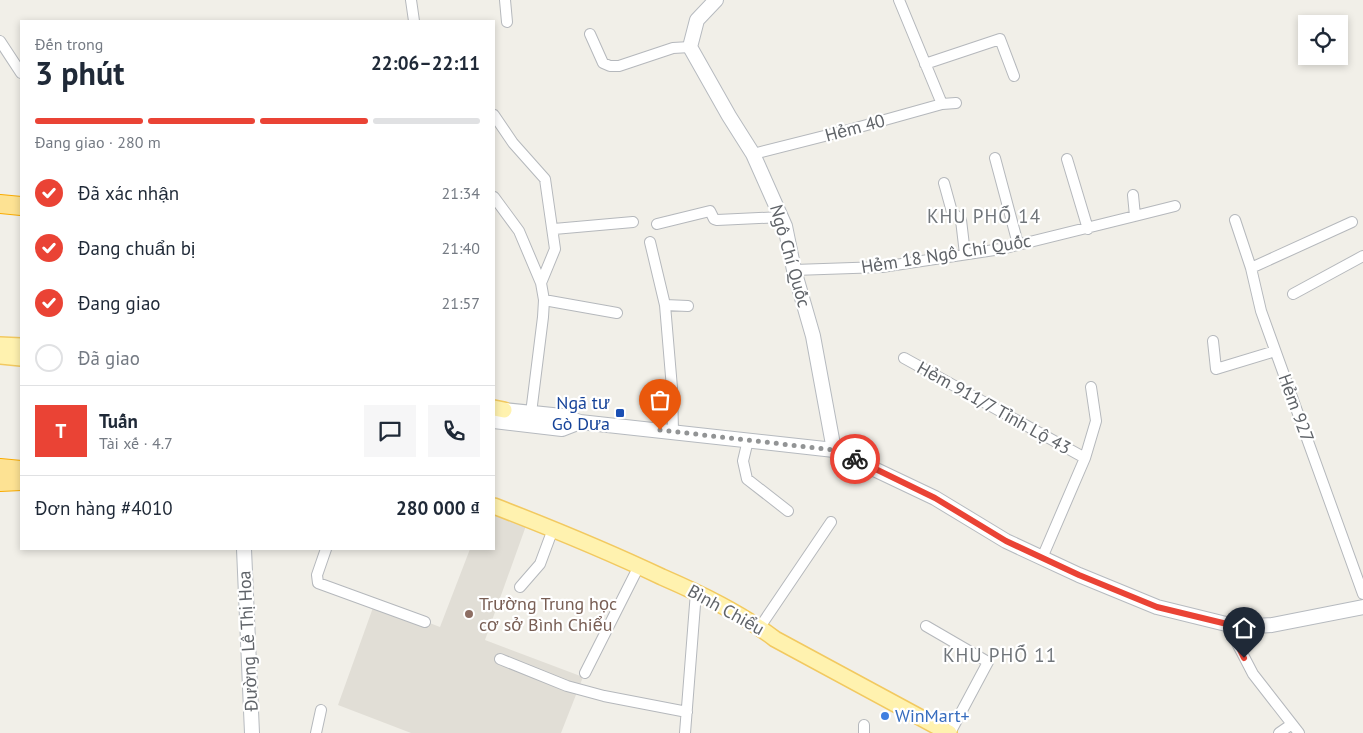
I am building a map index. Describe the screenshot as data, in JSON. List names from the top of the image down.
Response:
{
  "streets": {
    "main road": ["Ngô Chí Quốc", "Bình Chiểu", "Đường Lê Thị Hoa"],
    "street": [
      "Hẻm 40",
      "Hẻm 18 Ngô Chí Quốc",
      "Hẻm 911/7 Tỉnh Lộ 43",
      "Hẻm 927"
    ]
  },
  "crossings": [
    ["Hẻm 40", "Ngô Chí Quốc"],
    ["Hẻm 18 Ngô Chí Quốc", "Ngô Chí Quốc"]
  ],
  "districts": ["KHU PHỐ 14", "KHU PHỐ 11"],
  "places": {
    "transit": ["Ngã tư Gò Dưa"],
    "other": ["Trường Trung học cơ sở Bình Chiểu", "WinMart+"]
  },
  "page": {
    "heading": ["3 phút", "Đến trong", "22:06–22:11"],
    "panel": [
      "Tuấn",
      "Tài xế · 4.7",
      "Đơn hàng #4010",
      "280 000 ₫"
    ],
    "bar": "Đang giao · 280 m",
    "list": [
      ["Đã xác nhận", "21:34"],
      ["Đang chuẩn bị", "21:40"],
      ["Đang giao", "21:57"],
      "Đã giao"
    ],
    "round": "T"
  }
}
